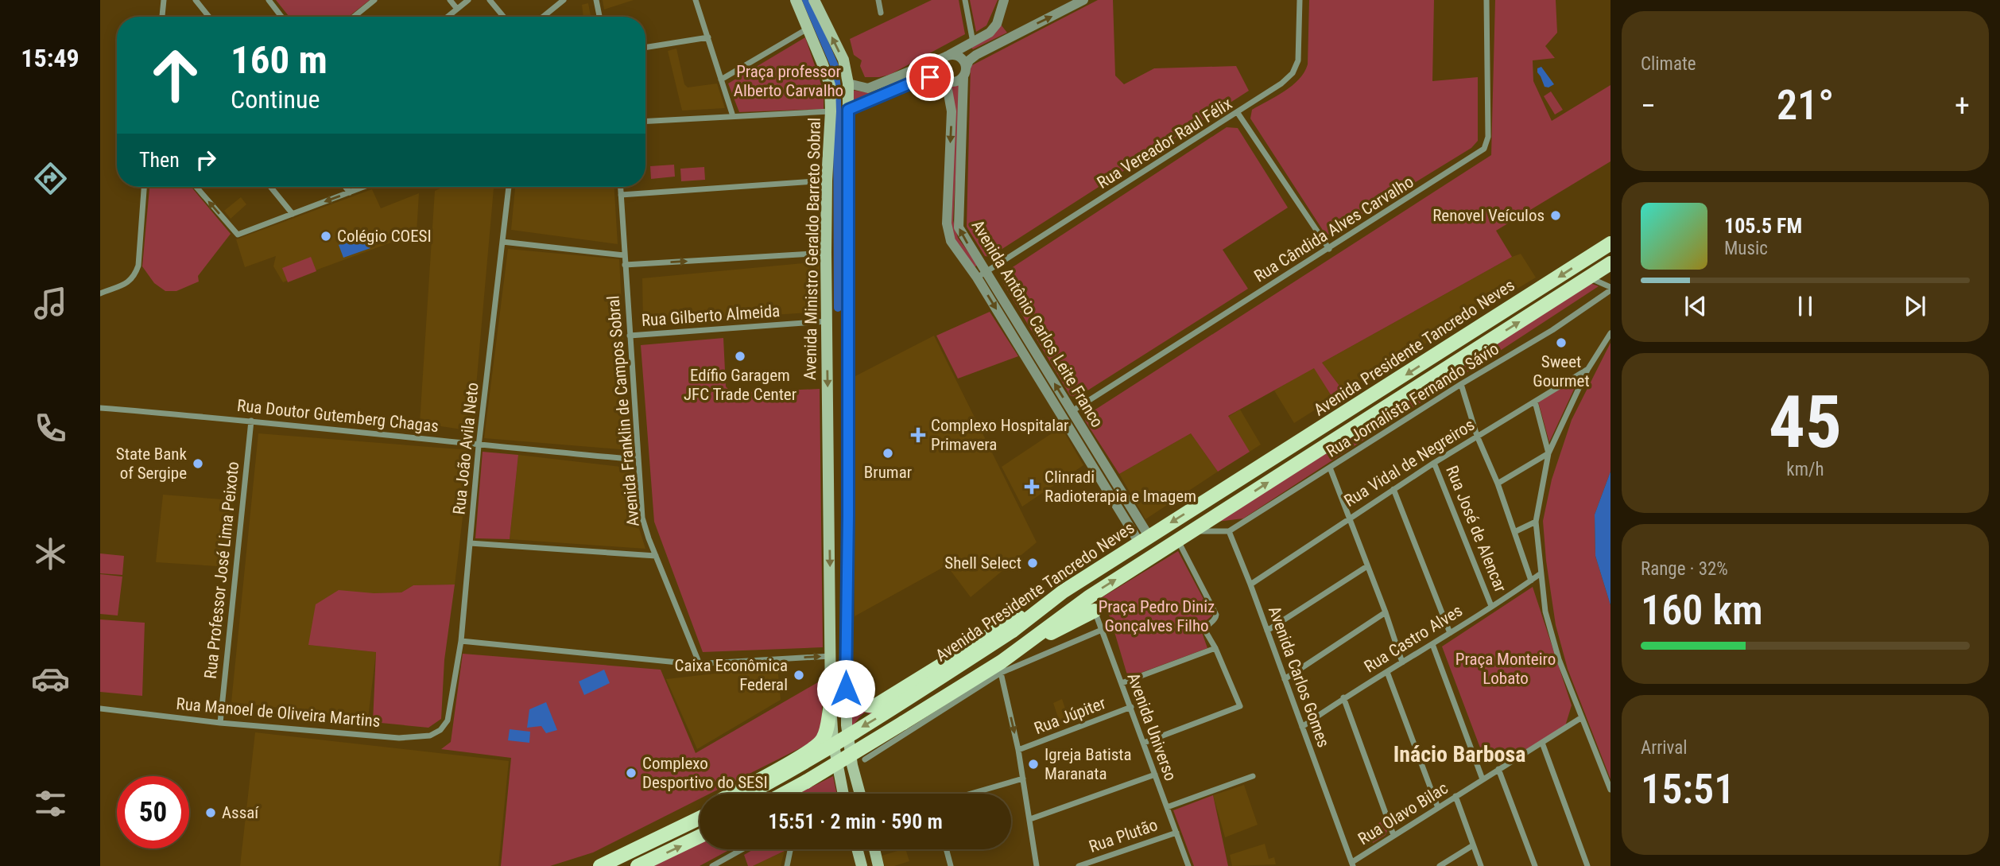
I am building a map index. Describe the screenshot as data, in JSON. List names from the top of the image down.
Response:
{
  "streets": {
    "main road": ["Avenida Ministro Geraldo Barreto Sobral", "Avenida Presidente Tancredo Neves"],
    "street": [
      "Rua Vereador Raul Félix",
      "Rua Cândida Alves Carvalho",
      "Rua Gilberto Almeida",
      "Avenida Antônio Carlos Leite Franco",
      "Rua Jornalista Fernando Sávio",
      "Avenida Franklin de Campos Sobral",
      "Rua Doutor Gutemberg Chagas",
      "Rua João Avila Neto",
      "Rua Vidal de Negreiros",
      "Rua José de Alencar",
      "Rua Professor José Lima Peixoto",
      "Rua Castro Alves",
      "Avenida Carlos Gomes",
      "Rua Manoel de Oliveira Martins",
      "Rua Júpiter",
      "Avenida Universo",
      "Rua Olavo Bilac",
      "Rua Plutão"
    ]
  },
  "crossings": [
    ["Rua Vereador Raul Félix", "Avenida Antônio Carlos Leite Franco"],
    ["Rua Cândida Alves Carvalho", "Avenida Antônio Carlos Leite Franco"],
    ["Avenida Ministro Geraldo Barreto Sobral", "Rua Gilberto Almeida"],
    ["Rua Gilberto Almeida", "Avenida Franklin de Campos Sobral"],
    ["Avenida Antônio Carlos Leite Franco", "Avenida Presidente Tancredo Neves"],
    ["Avenida Presidente Tancredo Neves", "Avenida Universo"],
    ["Rua Jornalista Fernando Sávio", "Avenida Carlos Gomes"],
    ["Avenida Franklin de Campos Sobral", "Rua Doutor Gutemberg Chagas"],
    ["Rua Doutor Gutemberg Chagas", "Rua João Avila Neto"],
    ["Rua Doutor Gutemberg Chagas", "Rua Professor José Lima Peixoto"],
    ["Rua João Avila Neto", "Rua Manoel de Oliveira Martins"],
    ["Rua Vidal de Negreiros", "Rua José de Alencar"],
    ["Rua Vidal de Negreiros", "Avenida Carlos Gomes"],
    ["Rua José de Alencar", "Rua Castro Alves"],
    ["Rua Professor José Lima Peixoto", "Rua Manoel de Oliveira Martins"],
    ["Rua Castro Alves", "Avenida Carlos Gomes"],
    ["Avenida Carlos Gomes", "Rua Olavo Bilac"],
    ["Rua Júpiter", "Avenida Universo"],
    ["Avenida Universo", "Rua Plutão"]
  ],
  "districts": ["Inácio Barbosa"],
  "parks": ["Praça professor Alberto Carvalho", "Praça Pedro Diniz Gonçalves Filho", "Praça Monteiro Lobato"],
  "places": {
    "other": [
      "Renovel Veículos",
      "Colégio COESI",
      "Sweet Gourmet",
      "Edífio Garagem JFC Trade Center",
      "Brumar",
      "State Bank of Sergipe",
      "Shell Select",
      "Caixa Econômica Federal",
      "Igreja Batista Maranata",
      "Complexo Desportivo do SESI",
      "Assaí"
    ],
    "health": ["Complexo Hospitalar Primavera", "Clinradi Radioterapia e Imagem"]
  },
  "page": {
    "tabs": "15:49",
    "tile": [
      "Climate",
      ["45", "km/h"],
      ["Range · 32%", "160 km"],
      ["Arrival", "15:51"]
    ],
    "turn": ["160 m", "Continue"],
    "heat": ["−", "21°", "+"],
    "then": "Then",
    "song": ["105.5 FM", "Music"],
    "limit": "50",
    "trip": "15:51 · 2 min · 590 m"
  }
}
